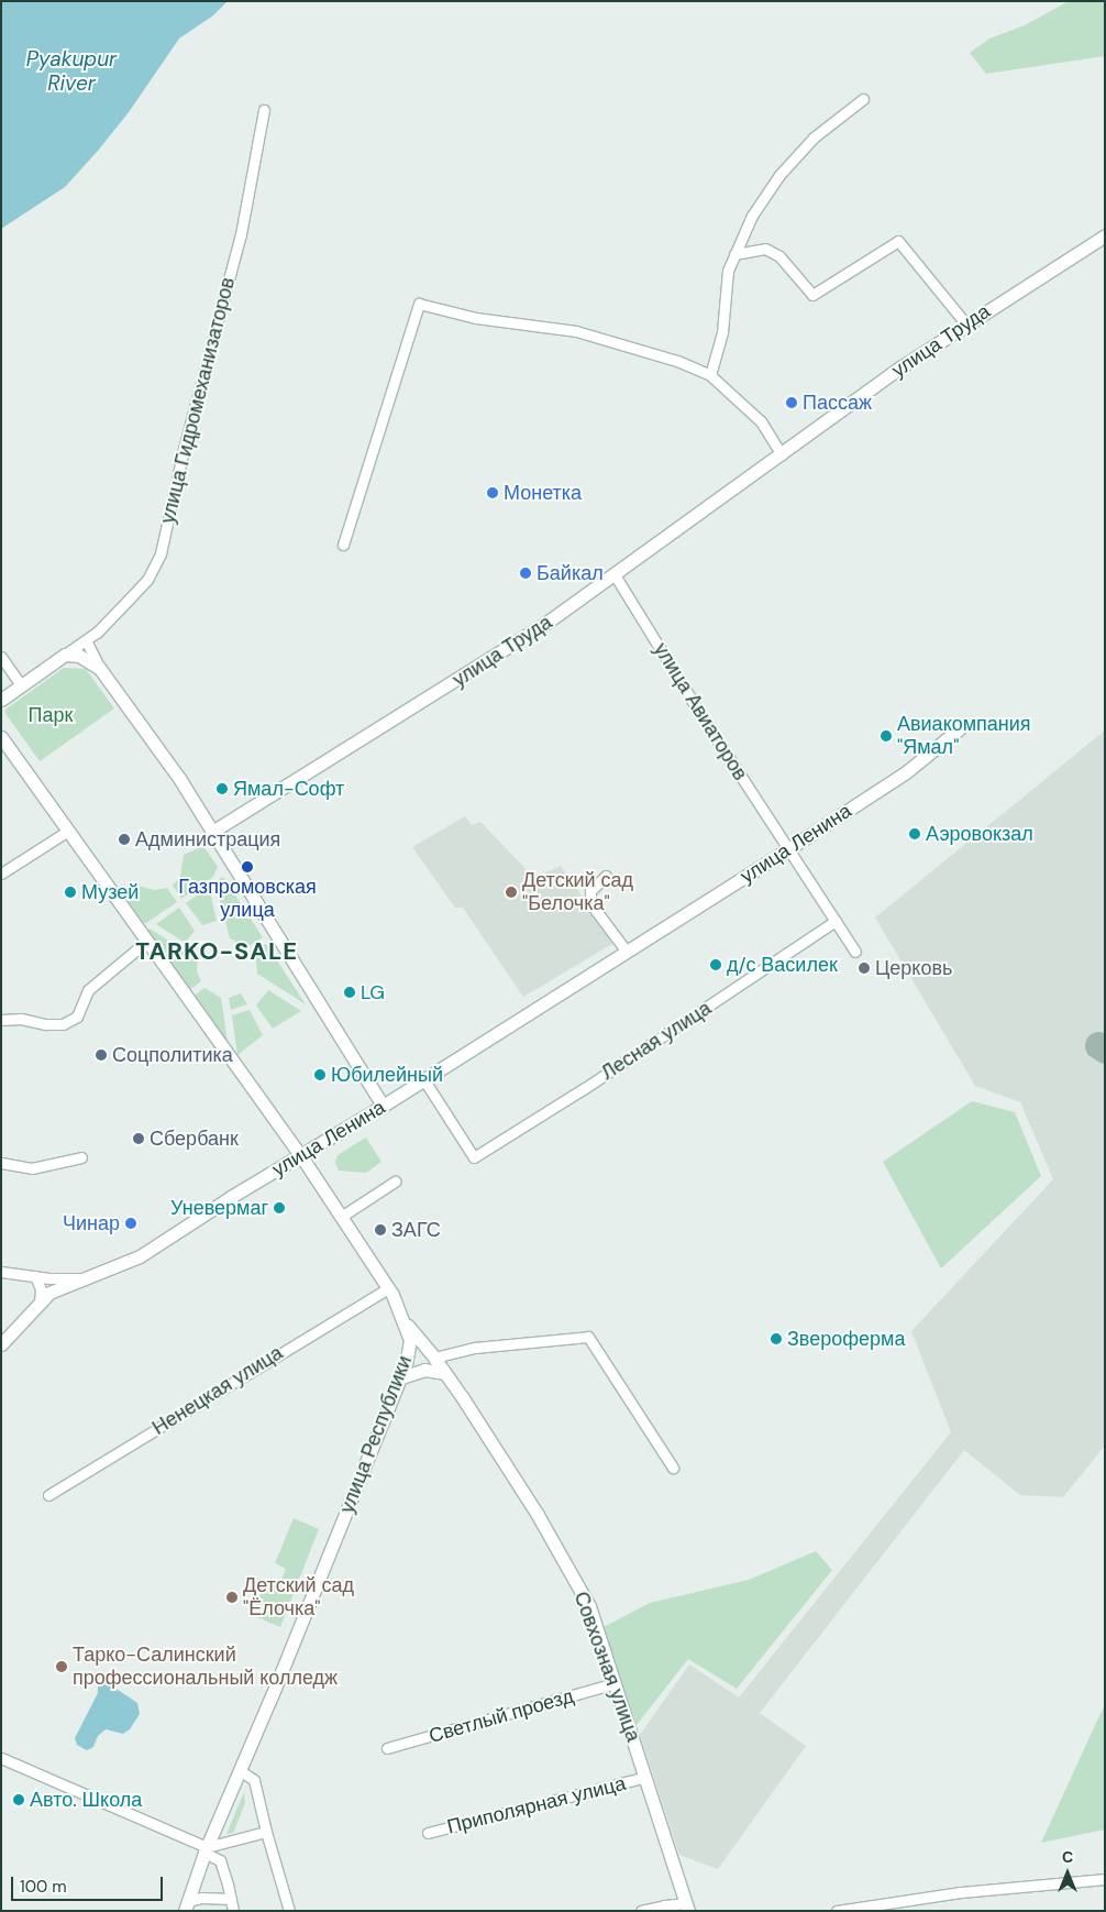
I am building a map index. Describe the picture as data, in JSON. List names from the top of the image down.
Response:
{
  "streets": {
    "street": [
      "улица Труда",
      "улица Гидромеханизаторов",
      "улица Авиаторов",
      "улица Ленина",
      "Лесная улица",
      "Ненецкая улица",
      "улица Республики",
      "Совхозная улица",
      "Светлый проезд",
      "Приполярная улица"
    ]
  },
  "crossings": [
    ["улица Труда", "улица Авиаторов"],
    ["улица Авиаторов", "улица Ленина"],
    ["улица Авиаторов", "Лесная улица"],
    ["улица Ленина", "Лесная улица"],
    ["улица Ленина", "улица Республики"],
    ["Ненецкая улица", "улица Республики"],
    ["улица Республики", "Совхозная улица"],
    ["Совхозная улица", "Светлый проезд"],
    ["Совхозная улица", "Приполярная улица"]
  ],
  "districts": ["TARKO-SALE"],
  "water": ["Pyakupur River"],
  "parks": ["Парк"],
  "places": [
    "Пассаж",
    "Монетка",
    "Байкал",
    "Авиакомпания \"Ямал\"",
    "Ямал-Софт",
    "Аэровокзал",
    "Администрация",
    "Газпромовская улица",
    "Музей",
    "Детский сад \"Белочка\"",
    "д/с Василек",
    "Церковь",
    "LG",
    "Соцполитика",
    "Юбилейный",
    "Сбербанк",
    "Уневермаг",
    "Чинар",
    "ЗАГС",
    "Звероферма",
    "Детский сад \"Ёлочка\"",
    "Тарко-Салинский профессиональный колледж",
    "Авто. Школа"
  ],
  "scale_bar": "100 m",
  "north": "top"
}
